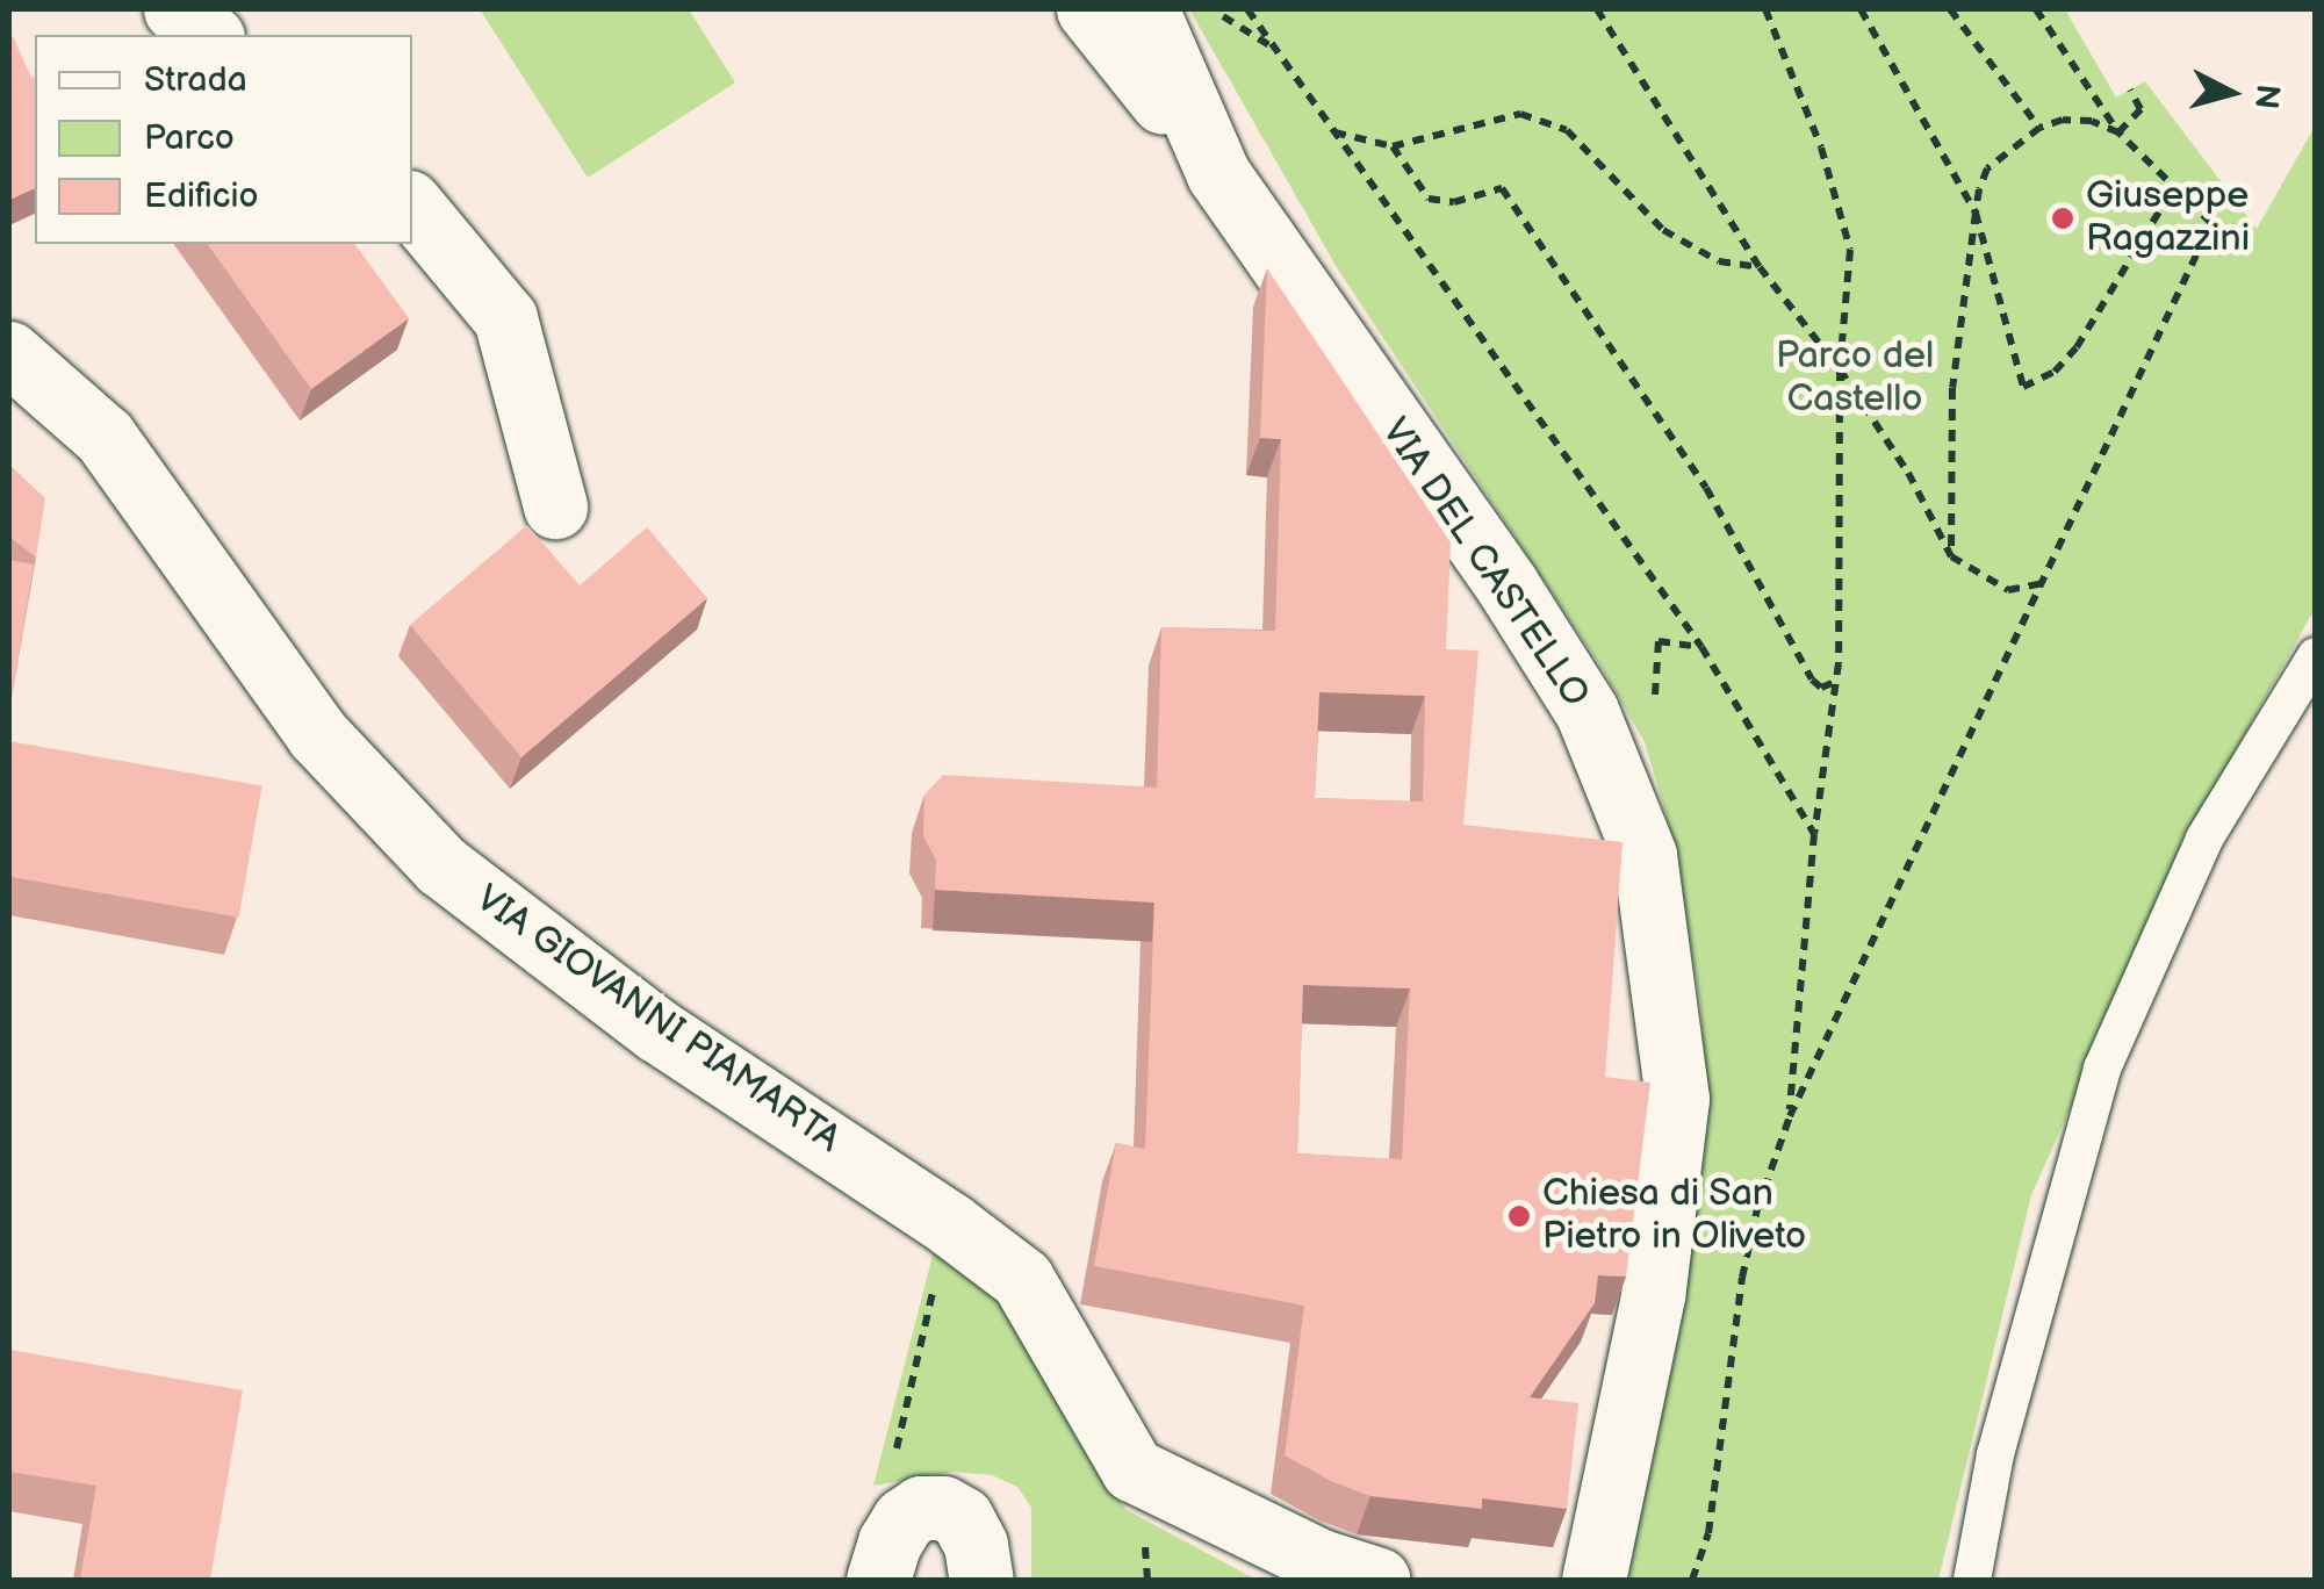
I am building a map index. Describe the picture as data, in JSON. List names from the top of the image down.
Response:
{
  "streets": {
    "street": ["VIA DEL CASTELLO", "VIA GIOVANNI PIAMARTA"]
  },
  "parks": ["Parco del Castello"],
  "places": ["Giuseppe Ragazzini", "Chiesa di San Pietro in Oliveto"],
  "legend": ["Strada", "Parco", "Edificio"],
  "north": "right"
}
